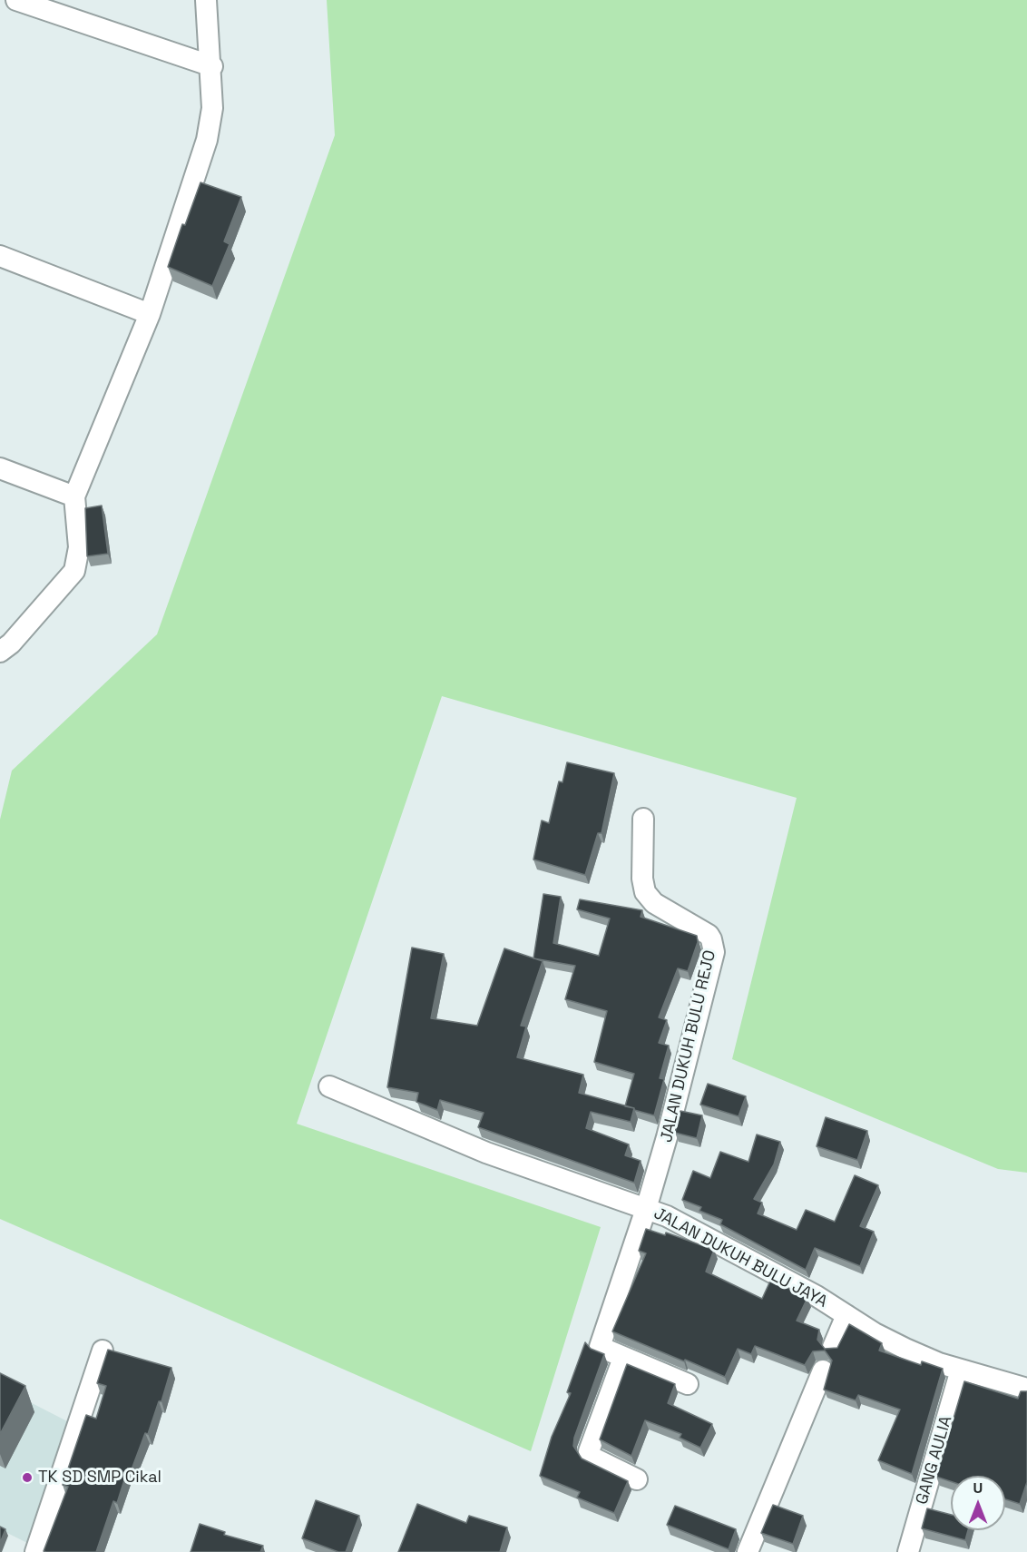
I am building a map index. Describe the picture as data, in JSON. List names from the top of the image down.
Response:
{
  "streets": {
    "street": ["JALAN DUKUH BULU REJO", "JALAN DUKUH BULU JAYA", "GANG AULIA"]
  },
  "crossings": [
    ["JALAN DUKUH BULU REJO", "JALAN DUKUH BULU JAYA"],
    ["JALAN DUKUH BULU JAYA", "GANG AULIA"]
  ],
  "places": ["TK SD SMP Cikal"],
  "north": "top"
}
